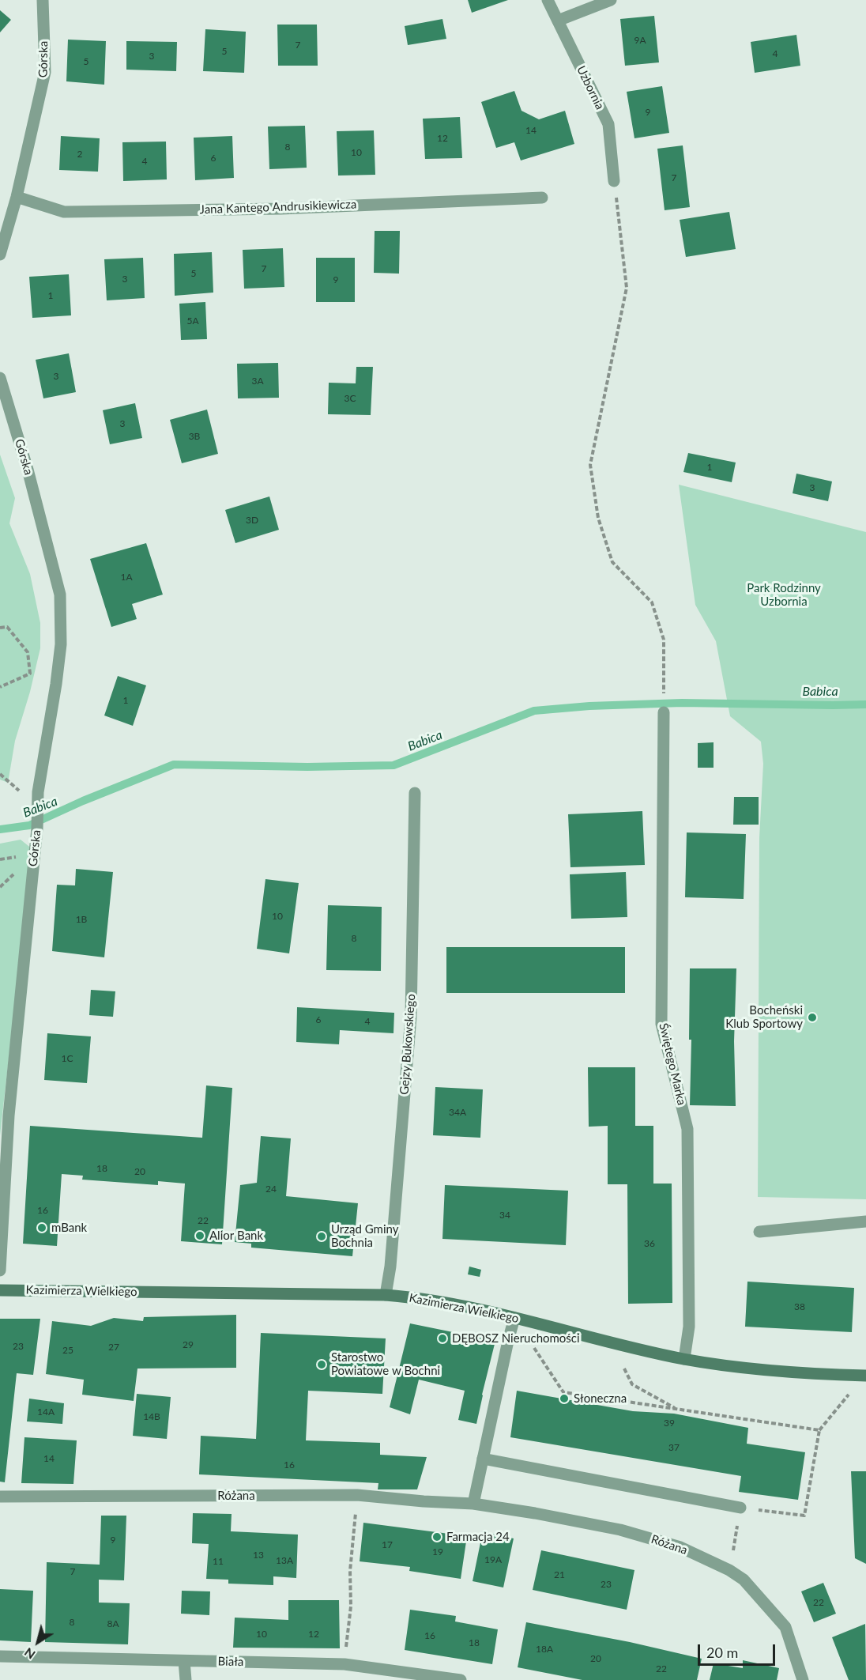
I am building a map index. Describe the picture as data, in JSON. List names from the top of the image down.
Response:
{
  "streets": {
    "street": [
      "Górska",
      "Uzbornia",
      "Jana Kantego Andrusikiewicza",
      "Gejzy Bukowskiego",
      "Świętego Marka",
      "Kazimierza Wielkiego",
      "Różana",
      "Biała"
    ]
  },
  "crossings": [
    ["Górska", "Jana Kantego Andrusikiewicza"],
    ["Gejzy Bukowskiego", "Kazimierza Wielkiego"],
    ["Świętego Marka", "Kazimierza Wielkiego"]
  ],
  "water": ["Babica"],
  "parks": ["Park Rodzinny Uzbornia"],
  "places": [
    "Bocheński Klub Sportowy",
    "mBank",
    "Alior Bank",
    "Urząd Gminy Bochnia",
    "DĘBOSZ Nieruchomości",
    "Starostwo Powiatowe w Bochni",
    "Słoneczna",
    "Farmacja 24"
  ],
  "house_numbers": [
    "9A",
    "7",
    "5",
    "4",
    "3",
    "5",
    "9",
    "14",
    "12",
    "8",
    "10",
    "2",
    "6",
    "4",
    "7",
    "7",
    "5",
    "3",
    "9",
    "1",
    "5A",
    "3",
    "3A",
    "3C",
    "3",
    "3B",
    "1",
    "3",
    "3D",
    "1A",
    "1",
    "10",
    "1B",
    "8",
    "6",
    "4",
    "1C",
    "34A",
    "18",
    "20",
    "24",
    "16",
    "34",
    "22",
    "36",
    "38",
    "29",
    "23",
    "27",
    "25",
    "14A",
    "14B",
    "39",
    "37",
    "14",
    "16",
    "9",
    "17",
    "19",
    "13",
    "19A",
    "13A",
    "11",
    "7",
    "21",
    "23",
    "22",
    "8",
    "8A",
    "10",
    "12",
    "16",
    "18",
    "18A",
    "20",
    "22"
  ],
  "scale_bar": "20 m",
  "north": "bottom left"
}
